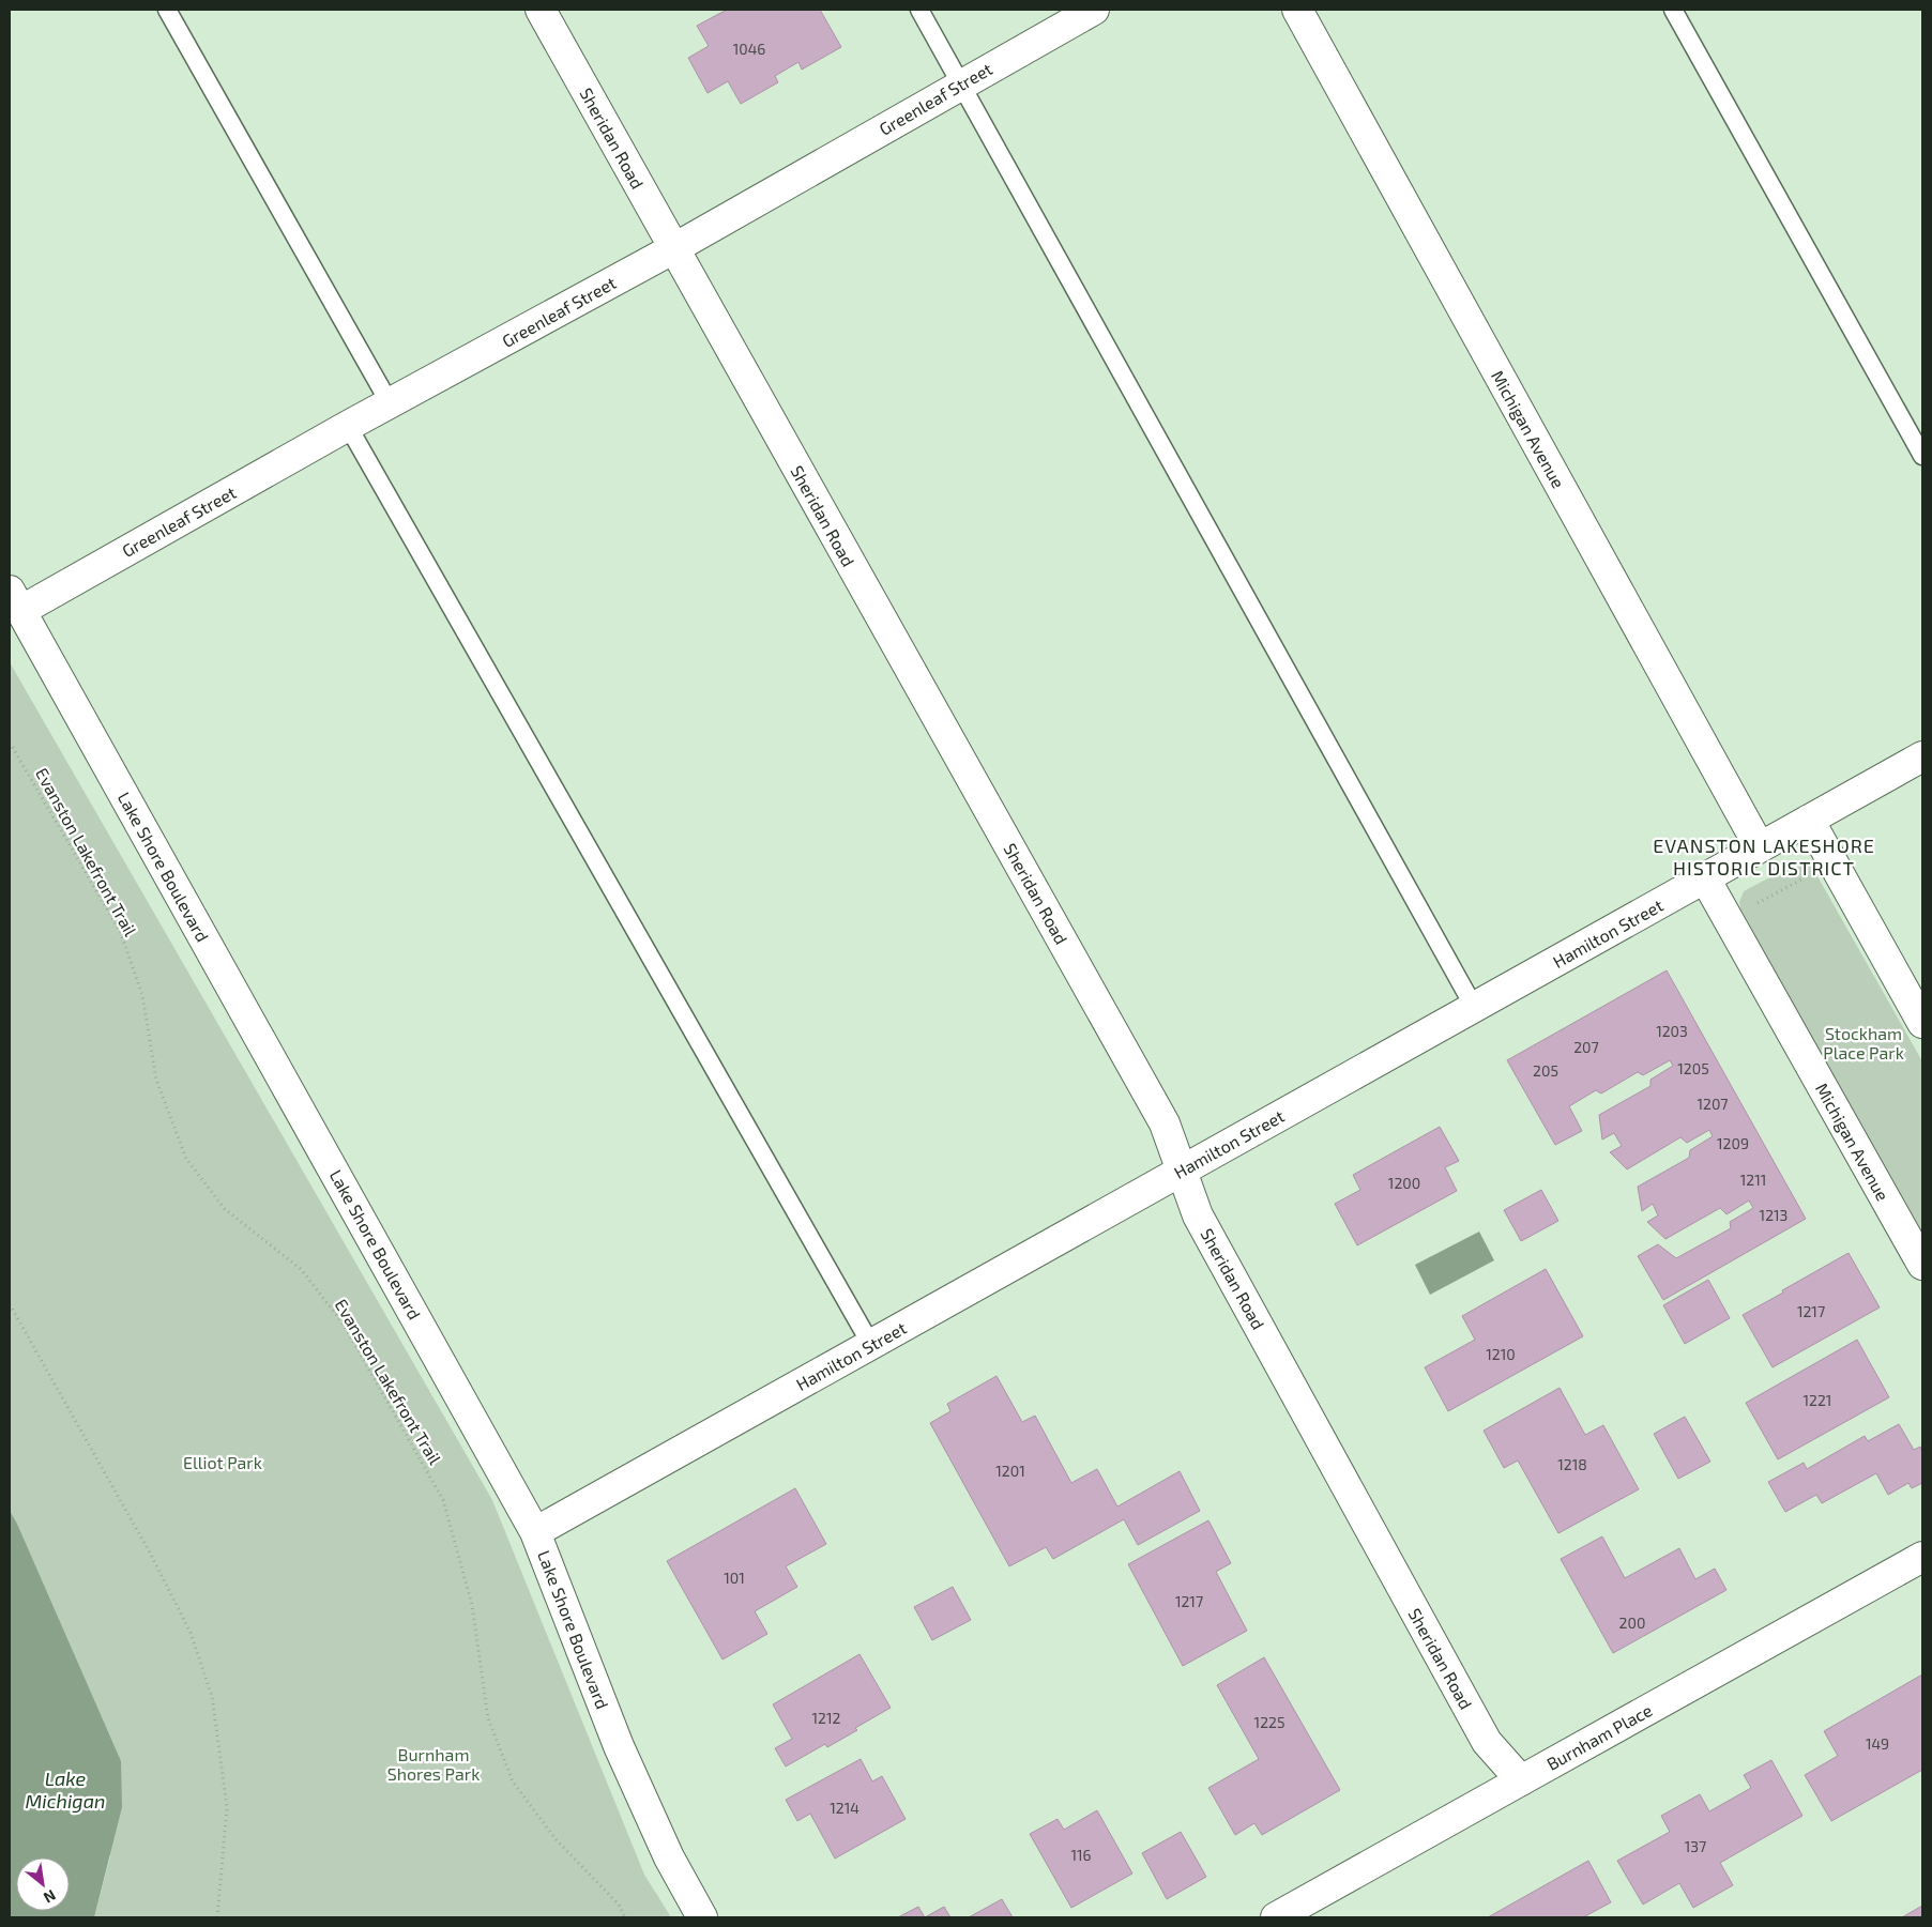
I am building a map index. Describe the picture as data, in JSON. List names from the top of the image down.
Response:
{
  "streets": {
    "street": [
      "Greenleaf Street",
      "Sheridan Road",
      "Michigan Avenue",
      "Lake Shore Boulevard",
      "Hamilton Street",
      "Burnham Place"
    ],
    "path": ["Evanston Lakefront Trail"]
  },
  "crossings": [
    ["Greenleaf Street", "Sheridan Road"],
    ["Greenleaf Street", "Lake Shore Boulevard"],
    ["Sheridan Road", "Hamilton Street"],
    ["Sheridan Road", "Burnham Place"],
    ["Michigan Avenue", "Hamilton Street"],
    ["Lake Shore Boulevard", "Hamilton Street"]
  ],
  "districts": ["EVANSTON LAKESHORE HISTORIC DISTRICT"],
  "water": ["Lake Michigan"],
  "parks": ["Stockham Place Park", "Elliot Park", "Burnham Shores Park"],
  "house_numbers": [
    "1046",
    "1203",
    "207",
    "1205",
    "205",
    "1207",
    "1209",
    "1211",
    "1200",
    "1213",
    "1217",
    "1210",
    "1221",
    "1218",
    "1201",
    "101",
    "1217",
    "200",
    "1212",
    "1225",
    "149",
    "1214",
    "137",
    "116"
  ],
  "north": "bottom right"
}
